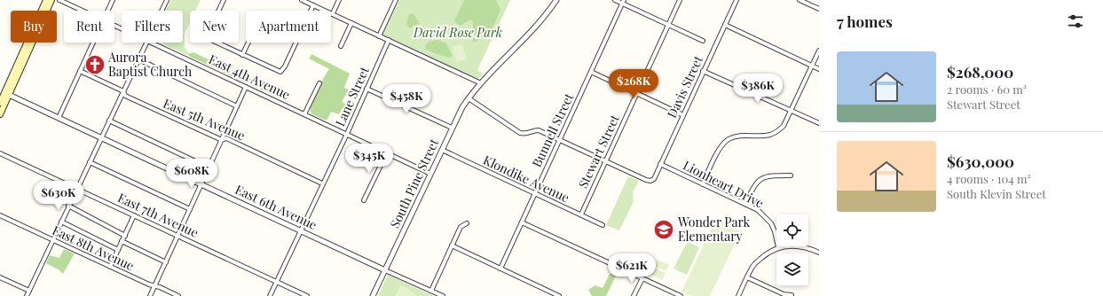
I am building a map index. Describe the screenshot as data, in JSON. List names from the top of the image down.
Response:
{
  "streets": {
    "street": [
      "East 4th Avenue",
      "Davis Street",
      "Lane Street",
      "East 5th Avenue",
      "Bunnell Street",
      "Stewart Street",
      "Klondike Avenue",
      "South Pine Street",
      "Lionheart Drive",
      "East 6th Avenue",
      "East 7th Avenue",
      "East 8th Avenue"
    ]
  },
  "crossings": [
    ["East 4th Avenue", "Lane Street"],
    ["East 4th Avenue", "South Pine Street"],
    ["Davis Street", "Stewart Street"],
    ["Davis Street", "Lionheart Drive"],
    ["Lane Street", "East 5th Avenue"],
    ["Lane Street", "East 6th Avenue"],
    ["Lane Street", "East 7th Avenue"],
    ["Bunnell Street", "Klondike Avenue"],
    ["Stewart Street", "Klondike Avenue"],
    ["Klondike Avenue", "South Pine Street"],
    ["South Pine Street", "East 6th Avenue"]
  ],
  "parks": ["David Rose Park"],
  "places": {
    "church": ["Aurora Baptist Church"],
    "school or university": ["Wonder Park Elementary"]
  },
  "page": {
    "heading": "7 homes",
    "chip": [
      "Buy",
      "Rent",
      "Filters",
      "New",
      "Apartment"
    ],
    "list": [
      {
        "name": "$268,000",
        "note": "2 rooms · 60 m² · Stewart Street"
      },
      {
        "name": "$630,000",
        "note": "4 rooms · 104 m² · South Klevin Street"
      }
    ],
    "price": [
      "$268K",
      "$386K",
      "$458K",
      "$345K",
      "$608K",
      "$630K",
      "$621K"
    ]
  }
}
